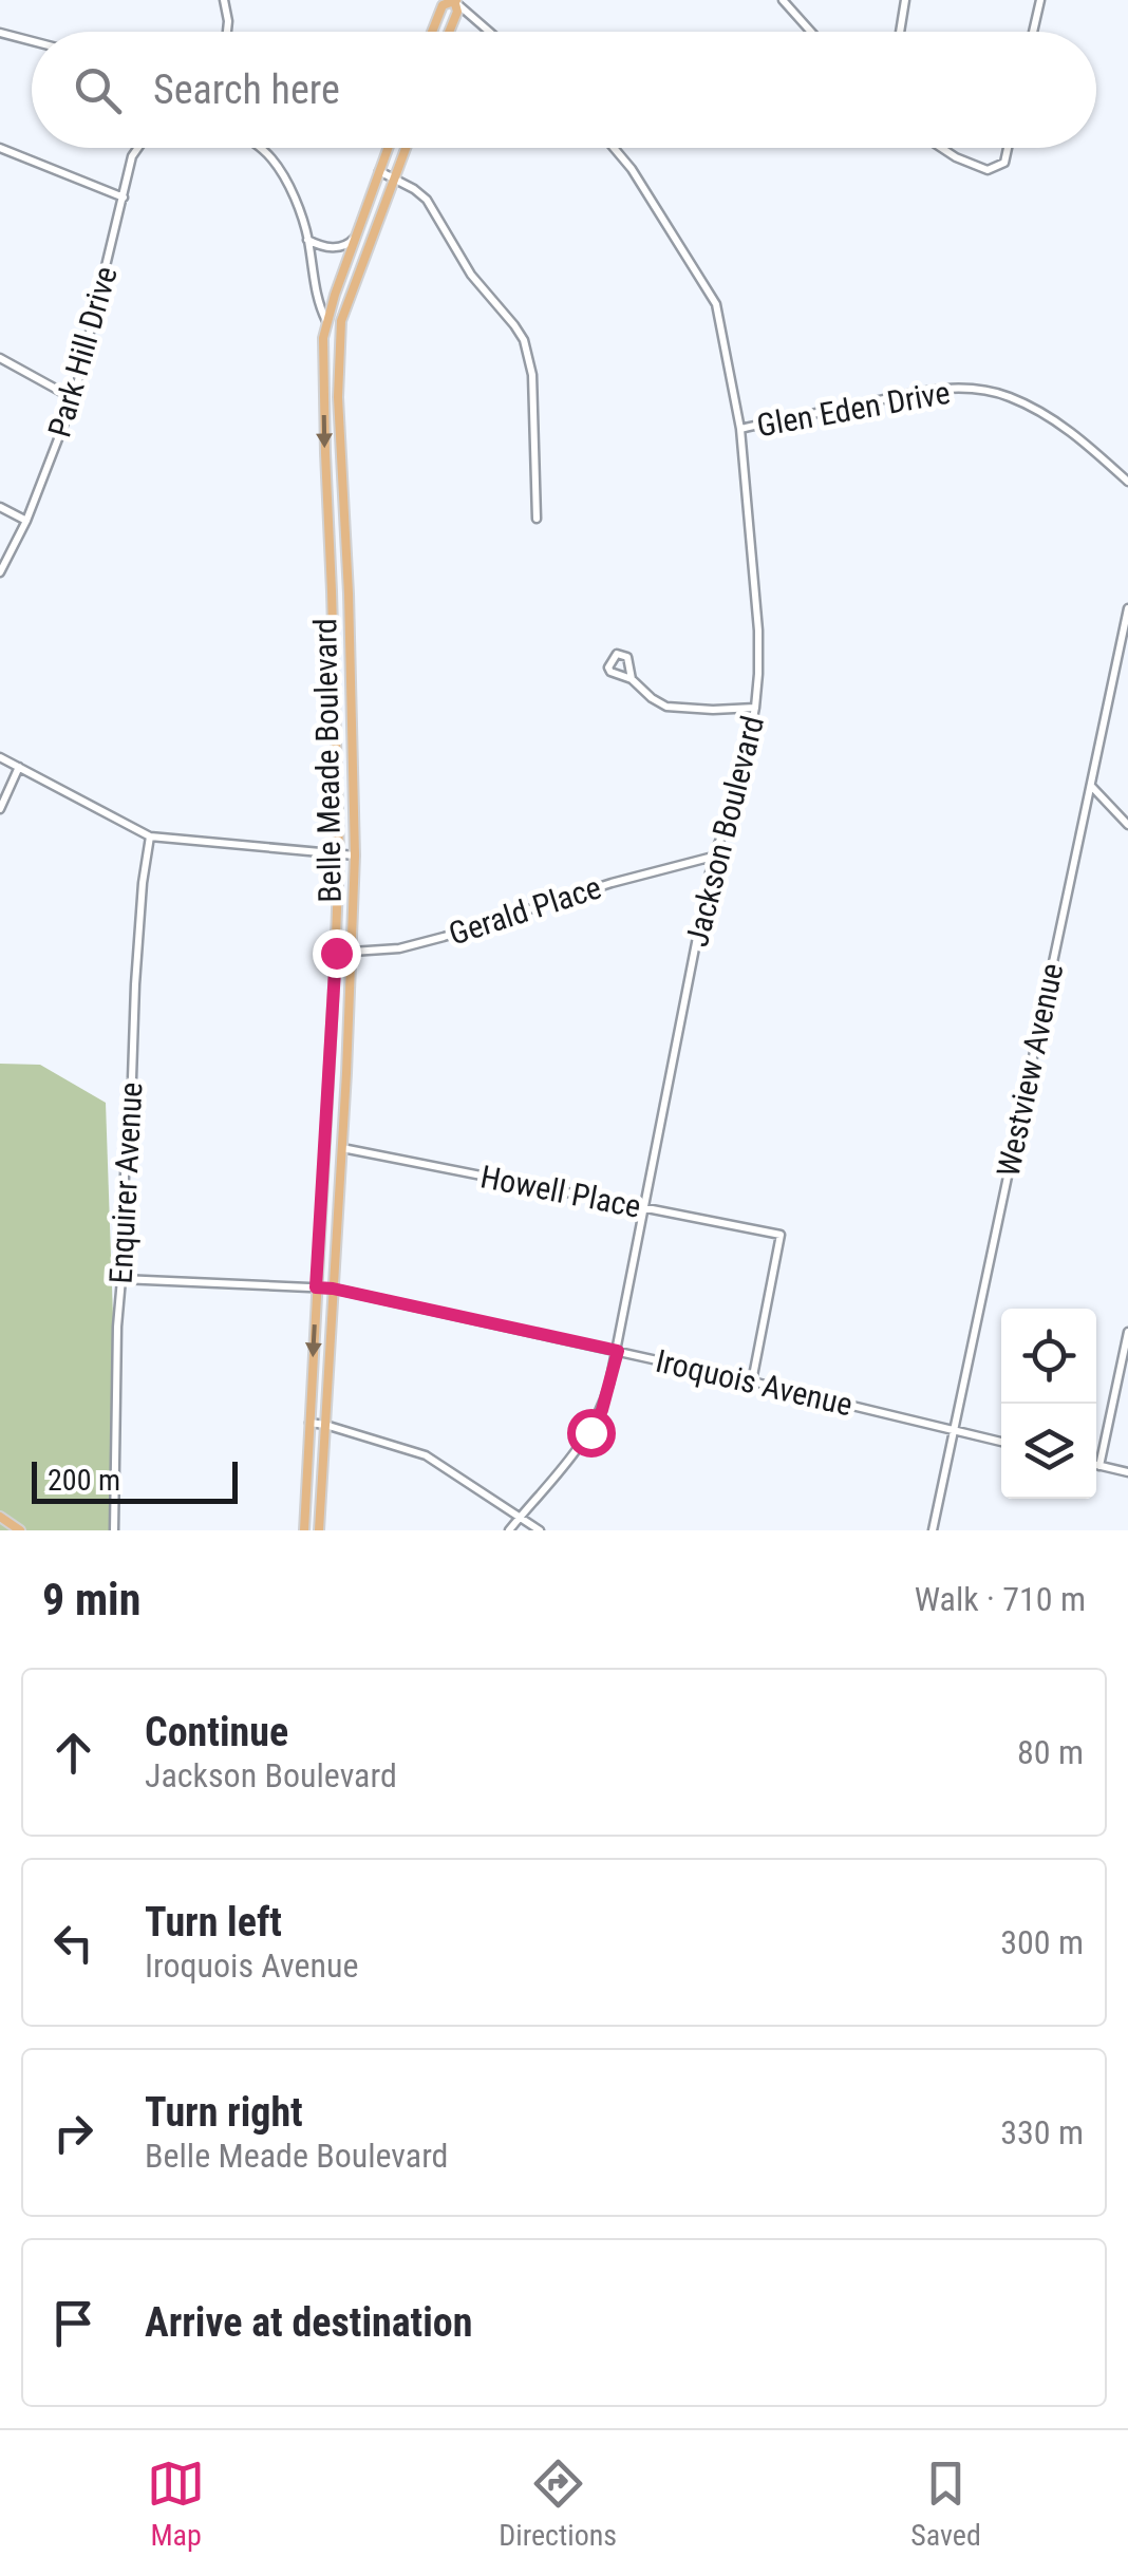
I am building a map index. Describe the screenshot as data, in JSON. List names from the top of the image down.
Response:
{
  "streets": {
    "main road": ["Belle Meade Boulevard"],
    "street": [
      "Park Hill Drive",
      "Glen Eden Drive",
      "Jackson Boulevard",
      "Gerald Place",
      "Westview Avenue",
      "Enquirer Avenue",
      "Howell Place",
      "Iroquois Avenue"
    ]
  },
  "crossings": [
    ["Glen Eden Drive", "Jackson Boulevard"],
    ["Belle Meade Boulevard", "Gerald Place"],
    ["Belle Meade Boulevard", "Howell Place"],
    ["Belle Meade Boulevard", "Iroquois Avenue"],
    ["Jackson Boulevard", "Gerald Place"],
    ["Jackson Boulevard", "Howell Place"],
    ["Jackson Boulevard", "Iroquois Avenue"],
    ["Westview Avenue", "Iroquois Avenue"],
    ["Enquirer Avenue", "Iroquois Avenue"],
    ["Howell Place", "Iroquois Avenue"]
  ],
  "scale_bar": "200 m",
  "page": {
    "search": "Search here",
    "scale": "200 m",
    "heading": ["9 min", "Walk · 710 m"],
    "list": [
      ["Continue", "Jackson Boulevard", "80 m"],
      ["Turn left", "Iroquois Avenue", "300 m"],
      ["Turn right", "Belle Meade Boulevard", "330 m"],
      "Arrive at destination"
    ],
    "nav": ["Map", "Directions", "Saved"]
  }
}
